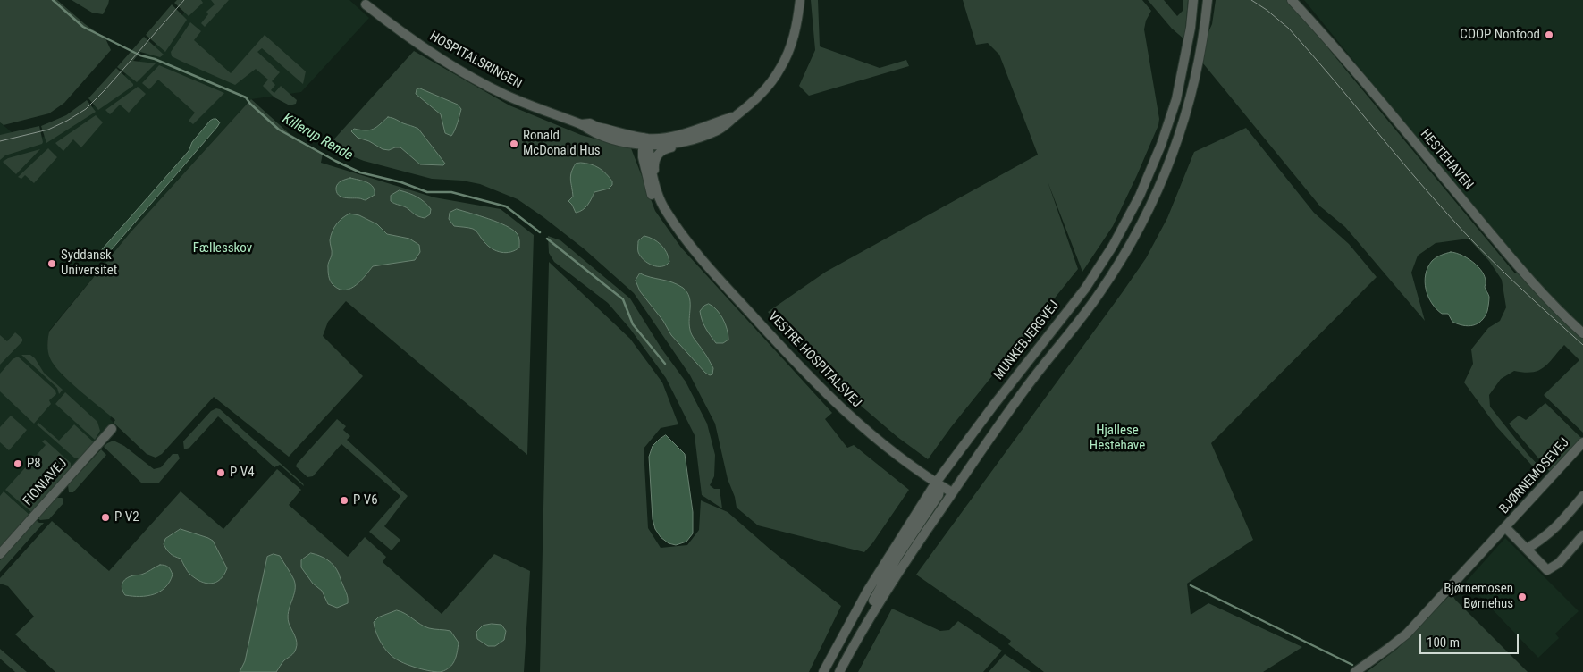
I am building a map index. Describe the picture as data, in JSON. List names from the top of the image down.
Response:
{
  "streets": {
    "street": [
      "HOSPITALSRINGEN",
      "HESTEHAVEN",
      "MUNKEBJERGVEJ",
      "VESTRE HOSPITALSVEJ",
      "BJØRNEMOSEVEJ",
      "FIONIAVEJ"
    ]
  },
  "crossings": [
    ["HOSPITALSRINGEN", "VESTRE HOSPITALSVEJ"],
    ["MUNKEBJERGVEJ", "VESTRE HOSPITALSVEJ"]
  ],
  "water": ["Killerup Rende"],
  "parks": ["Fællesskov", "Hjallese Hestehave"],
  "places": [
    "COOP Nonfood",
    "Ronald McDonald Hus",
    "Syddansk Universitet",
    "P8",
    "P V4",
    "P V6",
    "P V2",
    "Bjørnemosen Børnehus"
  ],
  "scale_bar": "100 m"
}
